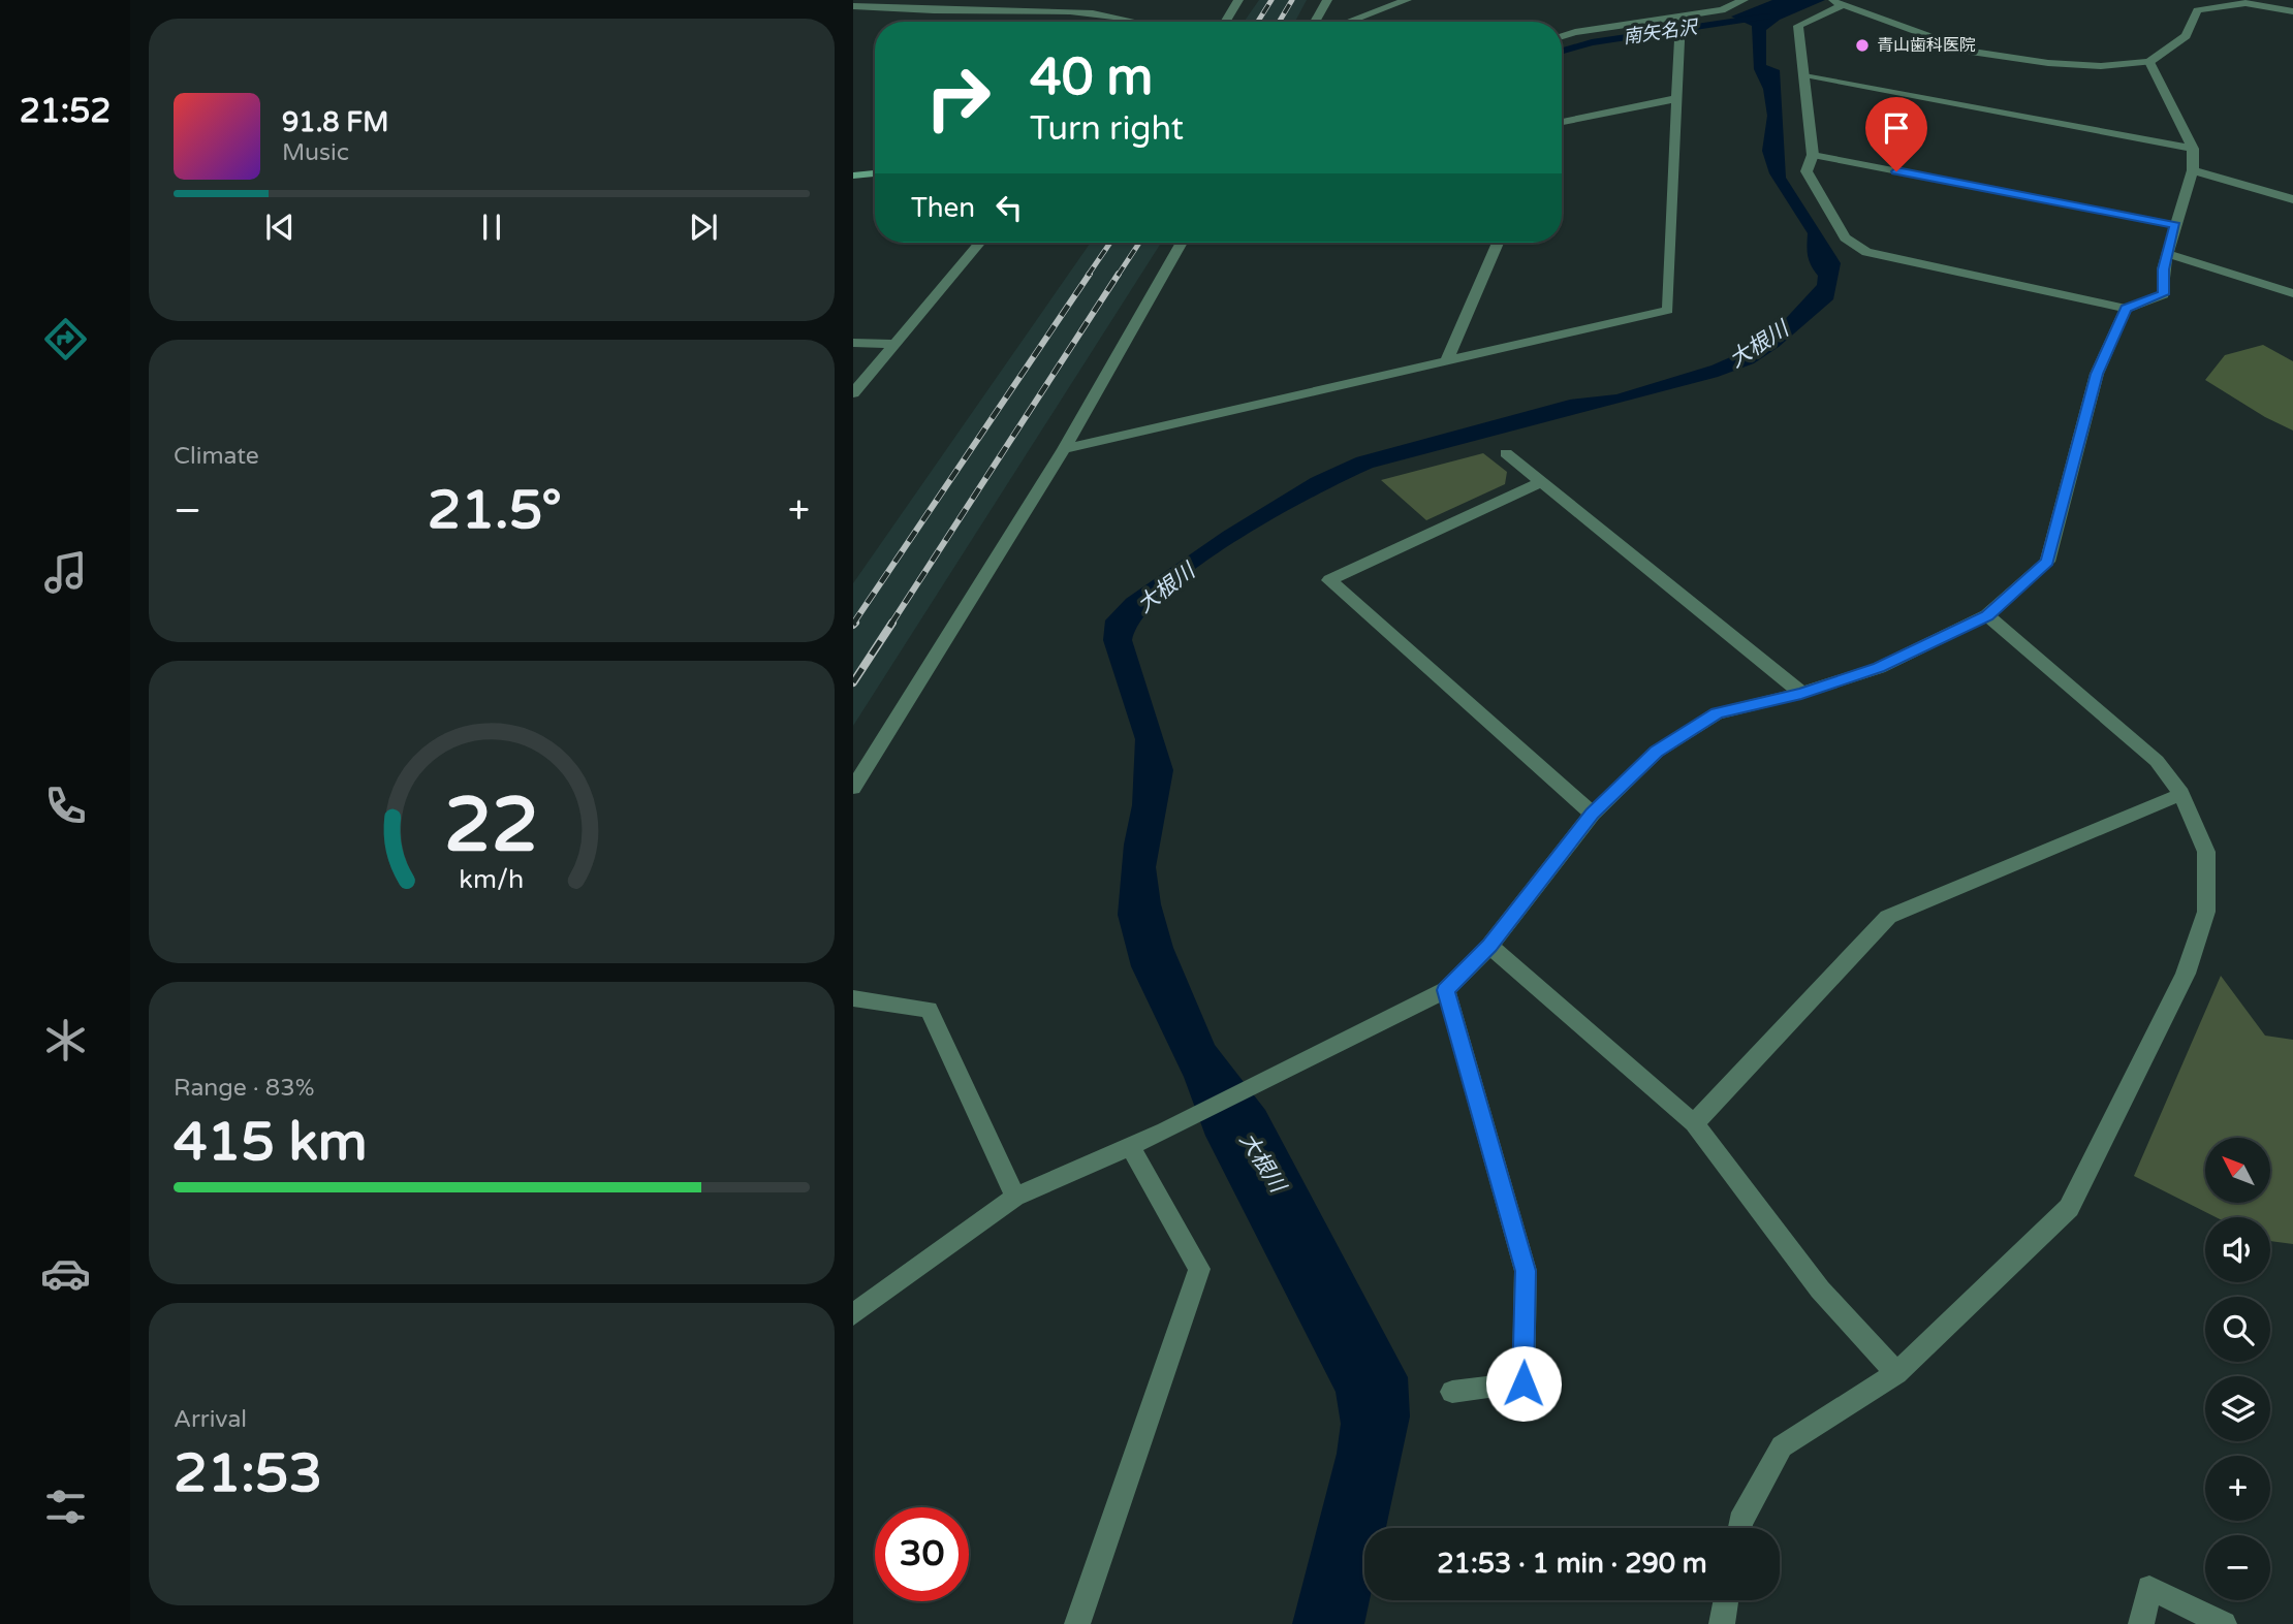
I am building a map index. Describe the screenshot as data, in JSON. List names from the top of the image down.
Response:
{
  "water": ["南矢名沢", "大根川"],
  "places": ["青山歯科医院"],
  "north": "top left",
  "page": {
    "tabs": "21:52",
    "turn": ["40 m", "Turn right"],
    "song": ["91.8 FM", "Music"],
    "then": "Then",
    "tile": [
      "Climate",
      ["Range · 83%", "415 km"],
      ["Arrival", "21:53"]
    ],
    "heat": ["−", "21.5°", "+"],
    "map_buttons": ["+", "−"],
    "limit": "30",
    "trip": "21:53 · 1 min · 290 m",
    "gauge": ["22", "km/h"]
  }
}
